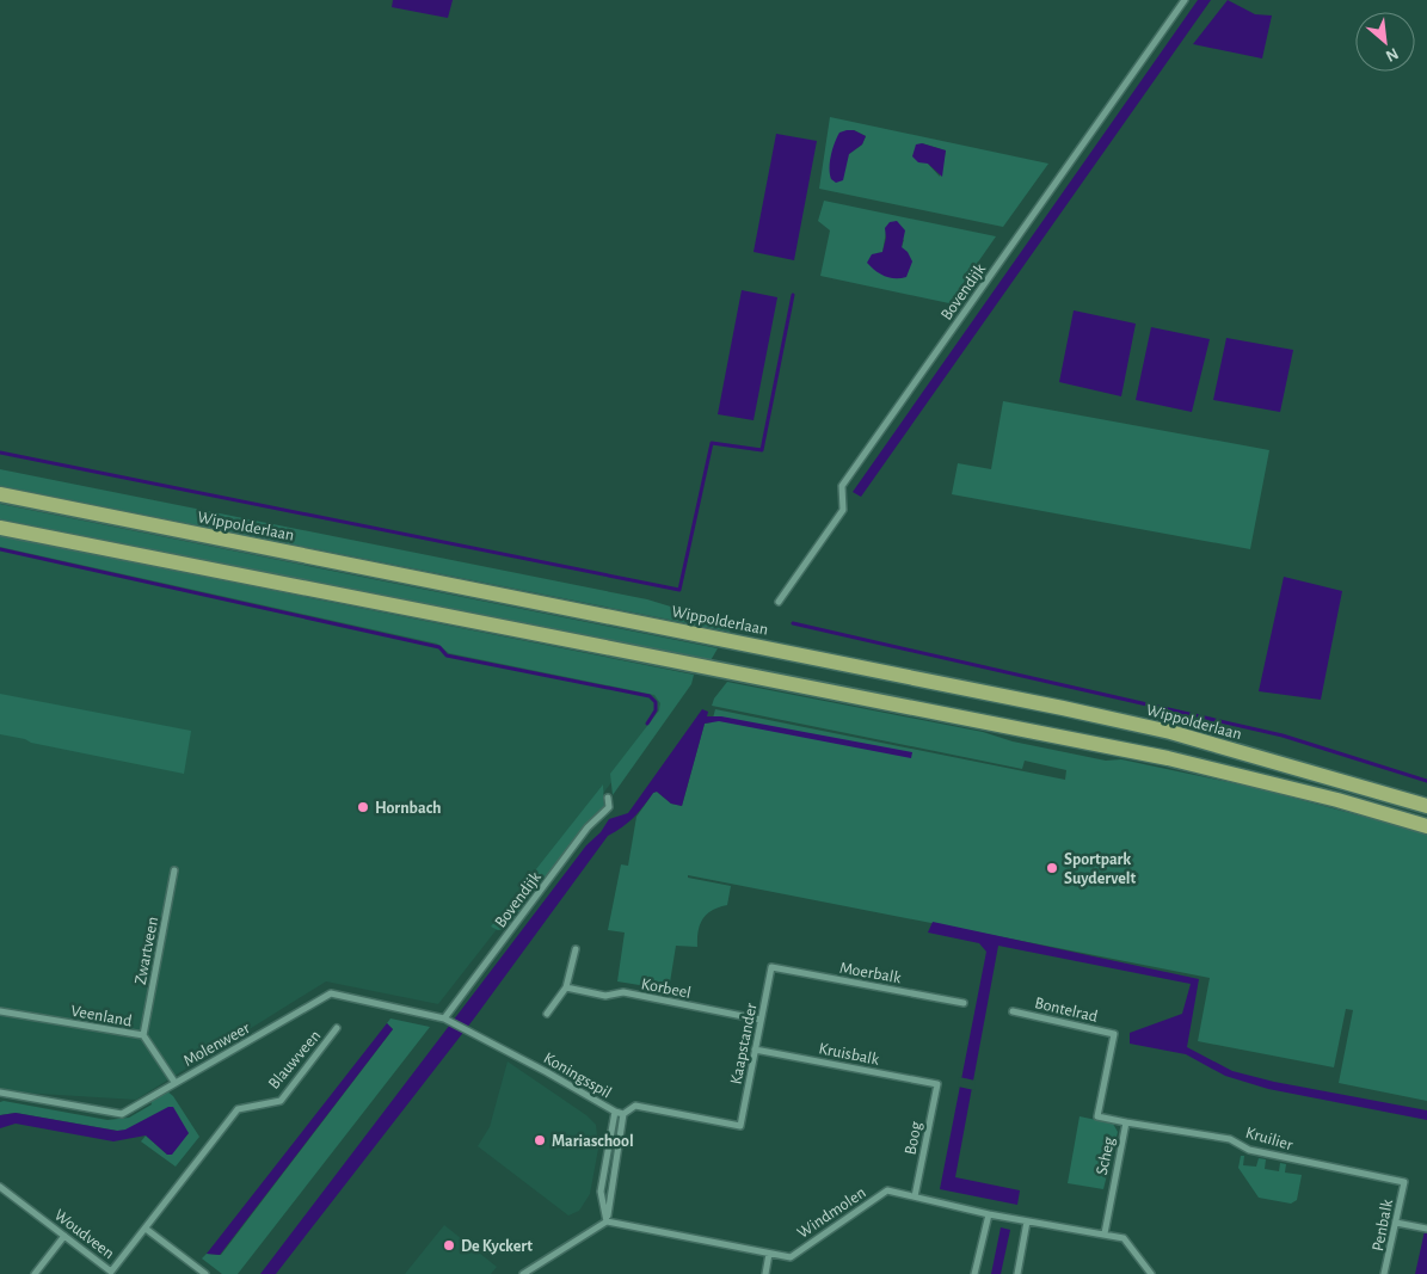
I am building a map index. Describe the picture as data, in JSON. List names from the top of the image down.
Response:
{
  "streets": {
    "main road": ["Wippolderlaan"],
    "street": [
      "Bovendijk",
      "Zwartveen",
      "Moerbalk",
      "Korbeel",
      "Bontelrad",
      "Veenland",
      "Molenweer",
      "Kaapstander",
      "Kruisbalk",
      "Blauwveen",
      "Koningsspil",
      "Boog",
      "Kruilier",
      "Scheg",
      "Windmolen",
      "Penbalk",
      "Woudveen"
    ]
  },
  "crossings": [
    ["Bovendijk", "Molenweer"],
    ["Bovendijk", "Koningsspil"],
    ["Zwartveen", "Veenland"],
    ["Moerbalk", "Kaapstander"],
    ["Korbeel", "Kaapstander"],
    ["Bontelrad", "Scheg"],
    ["Veenland", "Molenweer"],
    ["Molenweer", "Koningsspil"],
    ["Kaapstander", "Kruisbalk"],
    ["Kaapstander", "Koningsspil"],
    ["Kruisbalk", "Boog"],
    ["Blauwveen", "Woudveen"],
    ["Boog", "Windmolen"],
    ["Kruilier", "Scheg"],
    ["Kruilier", "Penbalk"],
    ["Scheg", "Windmolen"]
  ],
  "places": [
    "Hornbach",
    "Sportpark Suydervelt",
    "Mariaschool",
    "De Kyckert"
  ],
  "north": "bottom right"
}
